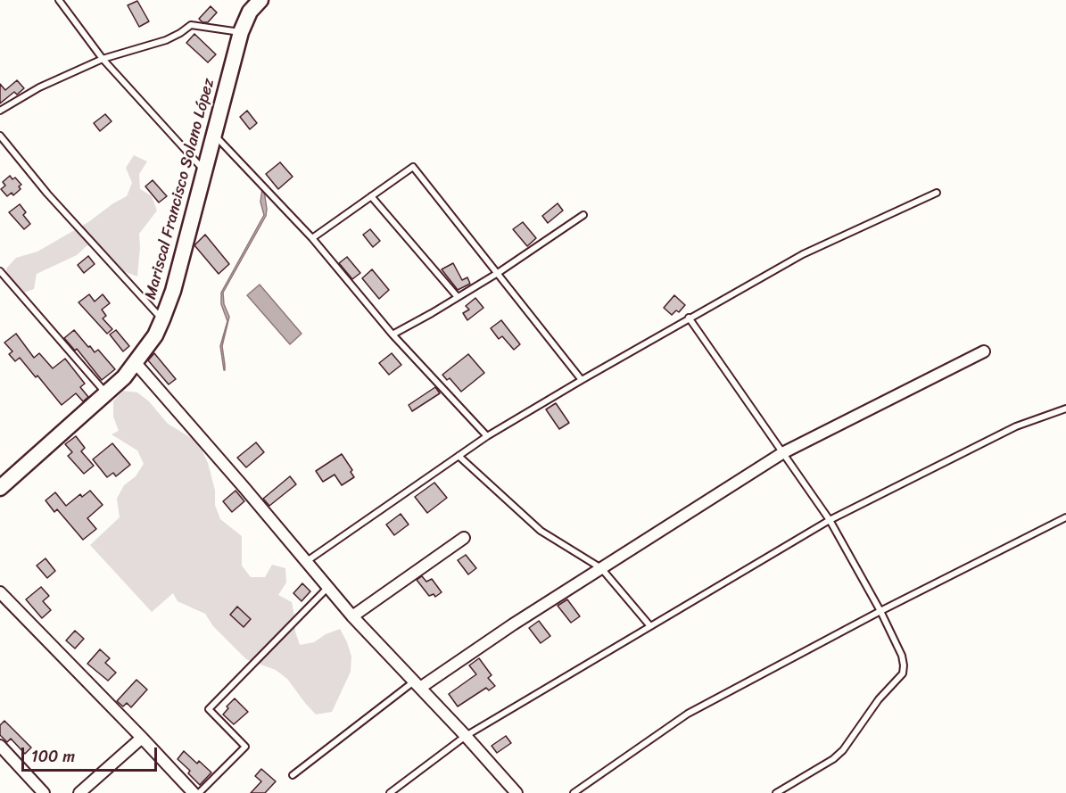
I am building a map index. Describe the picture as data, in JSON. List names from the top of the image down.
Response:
{
  "streets": {
    "main road": ["Mariscal Francisco Solano López"]
  },
  "scale_bar": "100 m"
}
